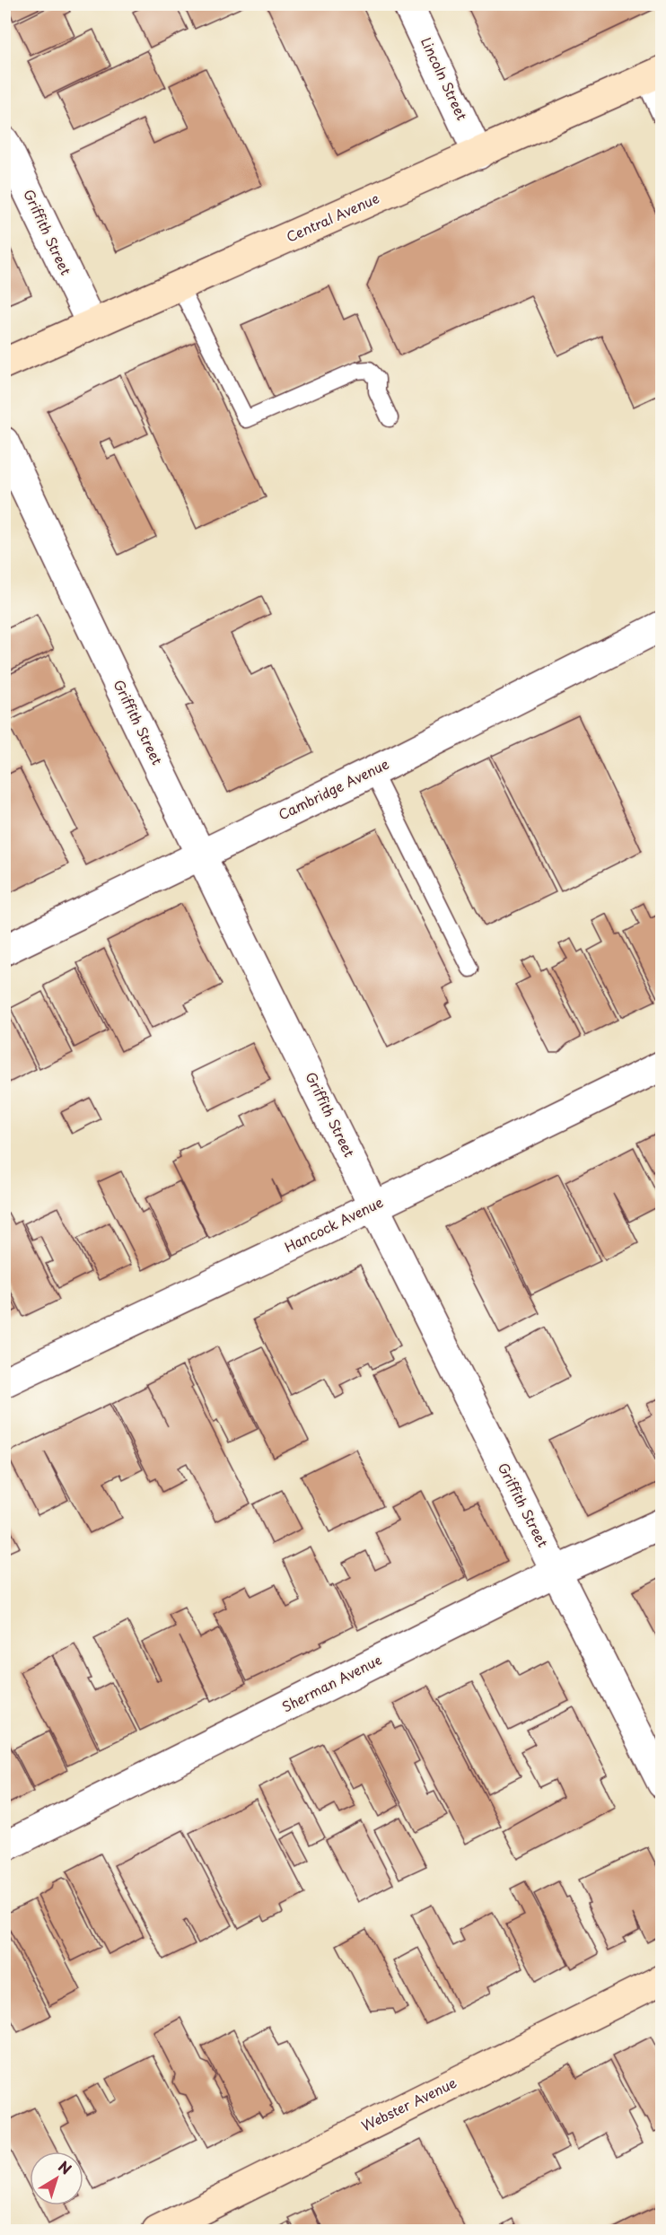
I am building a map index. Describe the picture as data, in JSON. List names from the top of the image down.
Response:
{
  "streets": {
    "main road": ["Central Avenue", "Webster Avenue"],
    "street": [
      "Lincoln Street",
      "Griffith Street",
      "Cambridge Avenue",
      "Hancock Avenue",
      "Sherman Avenue"
    ]
  },
  "crossings": [
    ["Lincoln Street", "Central Avenue"],
    ["Central Avenue", "Griffith Street"],
    ["Griffith Street", "Cambridge Avenue"],
    ["Griffith Street", "Hancock Avenue"],
    ["Griffith Street", "Sherman Avenue"]
  ],
  "north": "top right"
}
